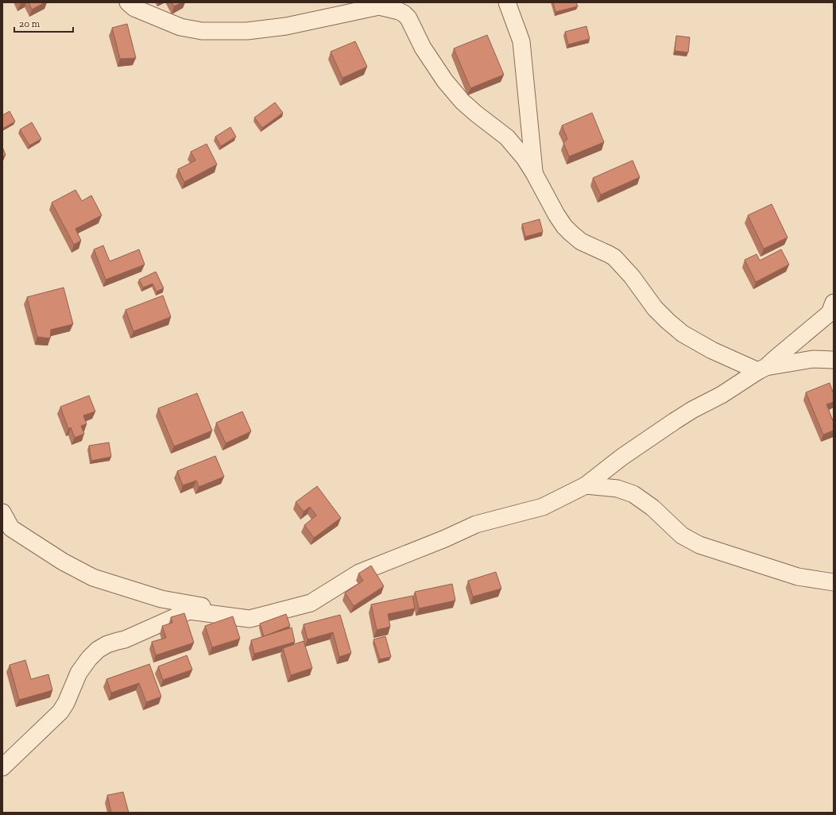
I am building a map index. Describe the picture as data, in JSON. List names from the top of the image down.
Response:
{
  "scale_bar": "20 m"
}
